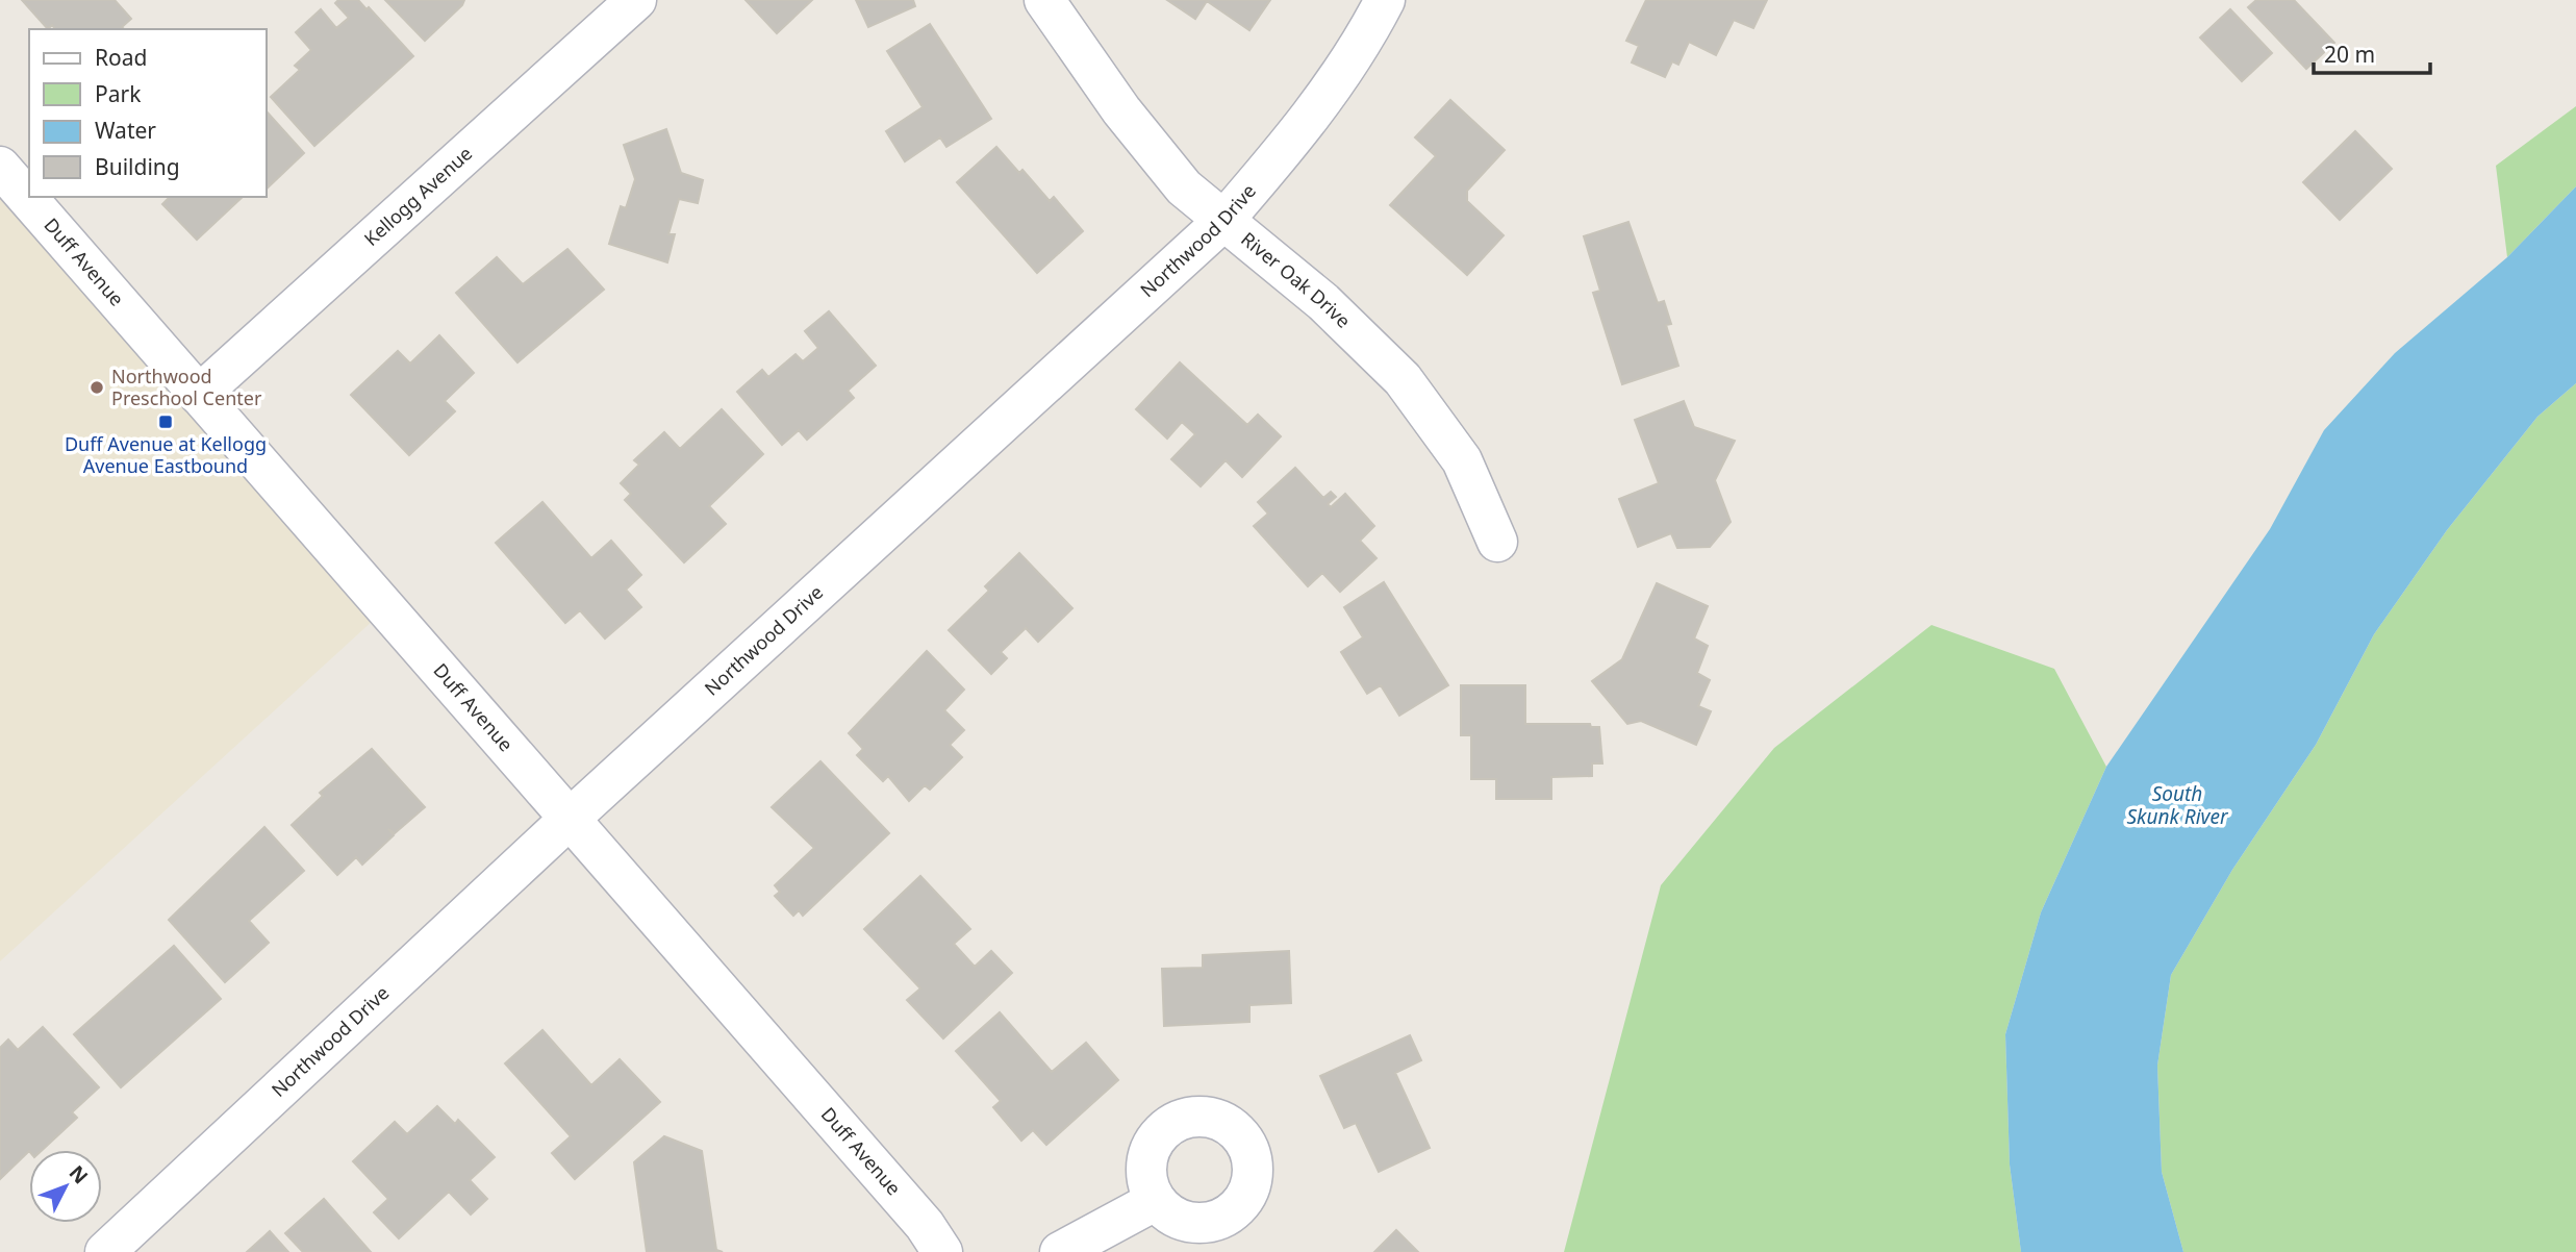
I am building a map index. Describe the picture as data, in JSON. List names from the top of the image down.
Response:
{
  "streets": {
    "street": [
      "Kellogg Avenue",
      "Northwood Drive",
      "Duff Avenue",
      "River Oak Drive"
    ]
  },
  "crossings": [
    ["Kellogg Avenue", "Duff Avenue"],
    ["Northwood Drive", "Duff Avenue"],
    ["Northwood Drive", "River Oak Drive"]
  ],
  "water": ["South Skunk River"],
  "places": {
    "other": ["Northwood Preschool Center"],
    "transit": ["Duff Avenue at Kellogg Avenue Eastbound"]
  },
  "legend": [
    "Road",
    "Park",
    "Water",
    "Building"
  ],
  "scale_bar": "20 m",
  "north": "top right"
}
